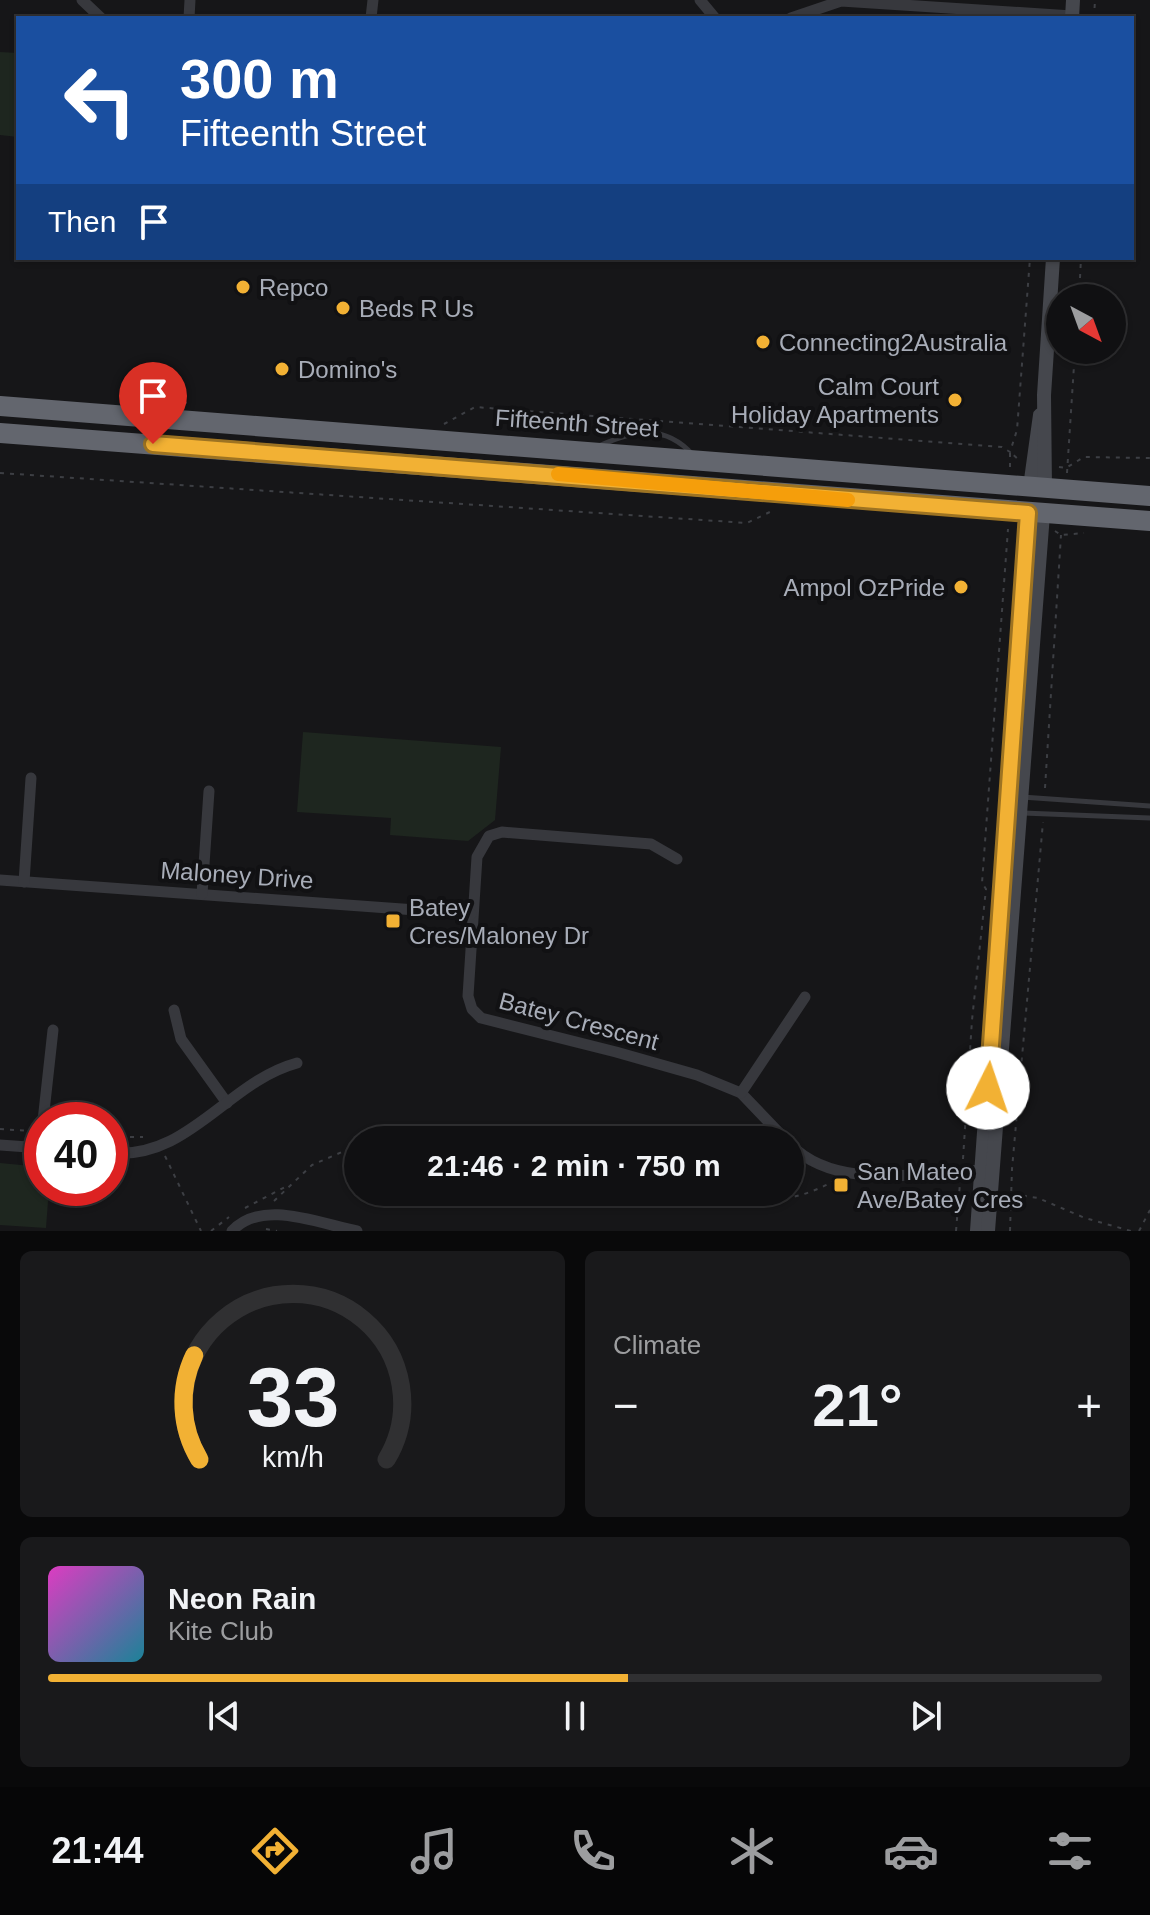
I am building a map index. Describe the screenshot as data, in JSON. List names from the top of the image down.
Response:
{
  "streets": {
    "highway": ["Fifteenth Street"],
    "street": ["Maloney Drive", "Batey Crescent"]
  },
  "crossings": [
    ["Maloney Drive", "Batey Crescent"]
  ],
  "places": {
    "other": [
      "Repco",
      "Beds R Us",
      "Connecting2Australia",
      "Domino's",
      "Calm Court Holiday Apartments",
      "Ampol OzPride"
    ],
    "transit": ["Batey Cres/Maloney Dr", "San Mateo Ave/Batey Cres"]
  },
  "north": "bottom right",
  "page": {
    "turn": ["300 m", "Fifteenth Street"],
    "then": "Then",
    "limit": "40",
    "trip": "21:46 · 2 min · 750 m",
    "tile": "Climate",
    "heat": ["−", "21°", "+"],
    "song": ["Neon Rain", "Kite Club"],
    "tabs": "21:44",
    "gauge": ["33", "km/h"]
  }
}
